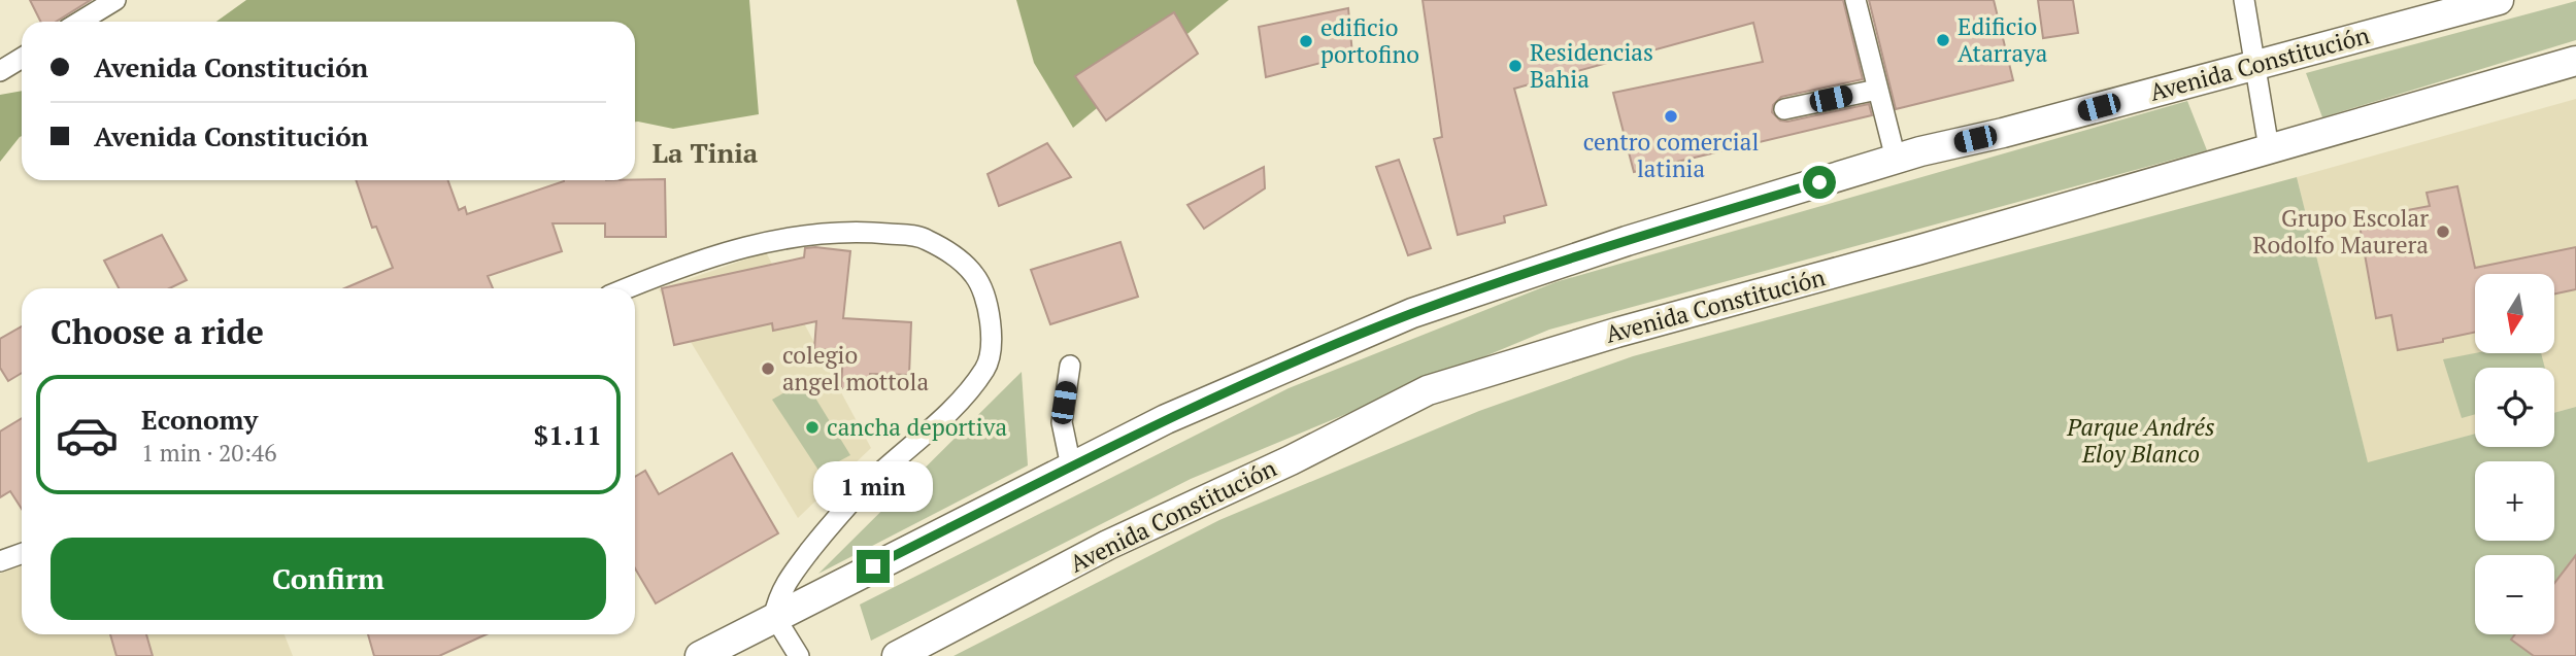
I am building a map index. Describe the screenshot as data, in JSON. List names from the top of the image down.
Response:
{
  "streets": {
    "main road": ["Avenida Constitución"]
  },
  "districts": ["La Tinia"],
  "parks": ["Parque Andrés Eloy Blanco"],
  "places": [
    "Edificio Atarraya",
    "edificio portofino",
    "Residencias Bahia",
    "centro comercial latinia",
    "Grupo Escolar Rodolfo Maurera",
    "colegio angel mottola",
    "cancha deportiva"
  ],
  "north": "bottom",
  "page": {
    "banner": ["Avenida Constitución", "Avenida Constitución"],
    "map_buttons": ["+", "−"],
    "heading": "Choose a ride",
    "list": [
      {
        "name": "Economy",
        "note": "1 min · 20:46",
        "value": "$1.11"
      }
    ],
    "bubble": "1 min",
    "buttons": "Confirm"
  }
}
